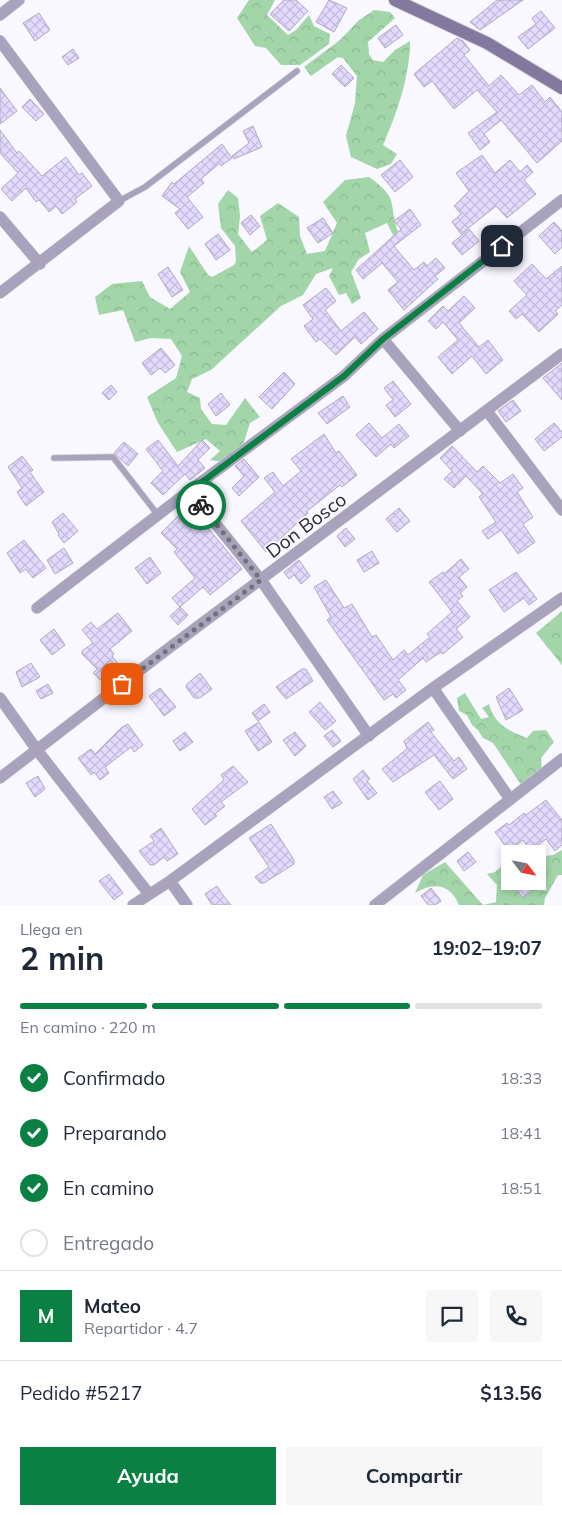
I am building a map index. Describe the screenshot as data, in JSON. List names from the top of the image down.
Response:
{
  "streets": {
    "street": ["Don Bosco"]
  },
  "north": "bottom right",
  "page": {
    "heading": ["2 min", "Llega en", "19:02–19:07"],
    "panel": [
      "Mateo",
      "Repartidor · 4.7",
      "Pedido #5217",
      "$13.56"
    ],
    "bar": "En camino · 220 m",
    "list": [
      ["Confirmado", "18:33"],
      ["Preparando", "18:41"],
      ["En camino", "18:51"],
      "Entregado"
    ],
    "round": "M",
    "buttons": ["Ayuda", "Compartir"]
  }
}
